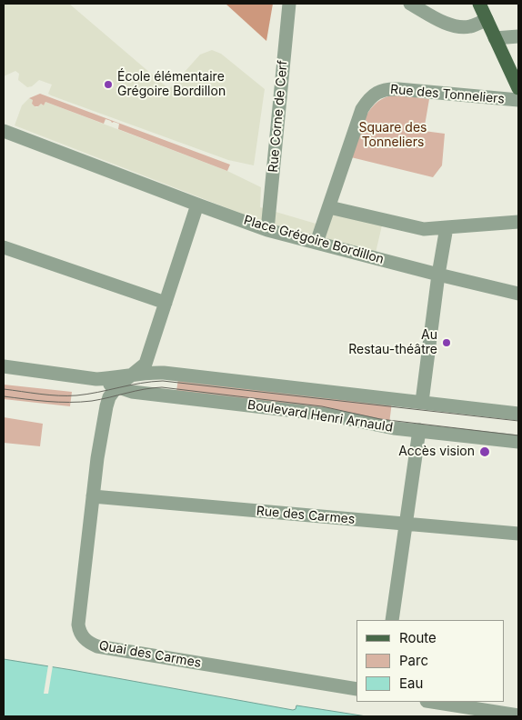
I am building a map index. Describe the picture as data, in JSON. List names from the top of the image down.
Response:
{
  "streets": {
    "street": [
      "Rue des Tonneliers",
      "Rue Corne de Cerf",
      "Place Grégoire Bordillon",
      "Boulevard Henri Arnauld",
      "Rue des Carmes",
      "Quai des Carmes"
    ]
  },
  "crossings": [
    ["Rue des Tonneliers", "Place Grégoire Bordillon"],
    ["Rue Corne de Cerf", "Place Grégoire Bordillon"],
    ["Place Grégoire Bordillon", "Quai des Carmes"],
    ["Boulevard Henri Arnauld", "Quai des Carmes"],
    ["Rue des Carmes", "Quai des Carmes"]
  ],
  "parks": ["Square des Tonneliers"],
  "places": ["École élémentaire Grégoire Bordillon", "Au Restau-théâtre", "Accès vision"],
  "legend": ["Route", "Parc", "Eau"]
}
